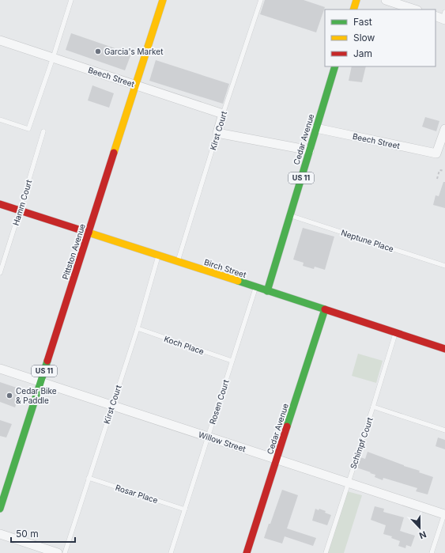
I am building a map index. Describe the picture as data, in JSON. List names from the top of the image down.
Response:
{
  "streets": {
    "main road": [
      "Cedar Avenue",
      "US 11",
      "Pittston Avenue",
      "Birch Street"
    ],
    "street": ["Beech Street", "Kirst Court", "Willow Street"],
    "lane": [
      "Hamm Court",
      "Neptune Place",
      "Koch Place",
      "Rosen Court",
      "Schimpf Court",
      "Rosar Place"
    ]
  },
  "crossings": [
    ["Beech Street", "Kirst Court"],
    ["Beech Street", "Cedar Avenue"],
    ["Beech Street", "Pittston Avenue"],
    ["Kirst Court", "Birch Street"],
    ["Kirst Court", "Koch Place"],
    ["Kirst Court", "Willow Street"],
    ["Kirst Court", "Rosar Place"],
    ["Cedar Avenue", "Neptune Place"],
    ["Cedar Avenue", "Birch Street"],
    ["Cedar Avenue", "Willow Street"],
    ["Hamm Court", "Birch Street"],
    ["Pittston Avenue", "Birch Street"],
    ["Pittston Avenue", "Willow Street"],
    ["Birch Street", "Rosen Court"],
    ["Birch Street", "Schimpf Court"],
    ["Koch Place", "Rosen Court"],
    ["Rosen Court", "Willow Street"],
    ["Rosen Court", "Rosar Place"],
    ["Willow Street", "Schimpf Court"]
  ],
  "places": ["Garcia's Market", "Cedar Bike & Paddle"],
  "legend": ["Fast", "Slow", "Jam"],
  "scale_bar": "50 m",
  "north": "bottom"
}
